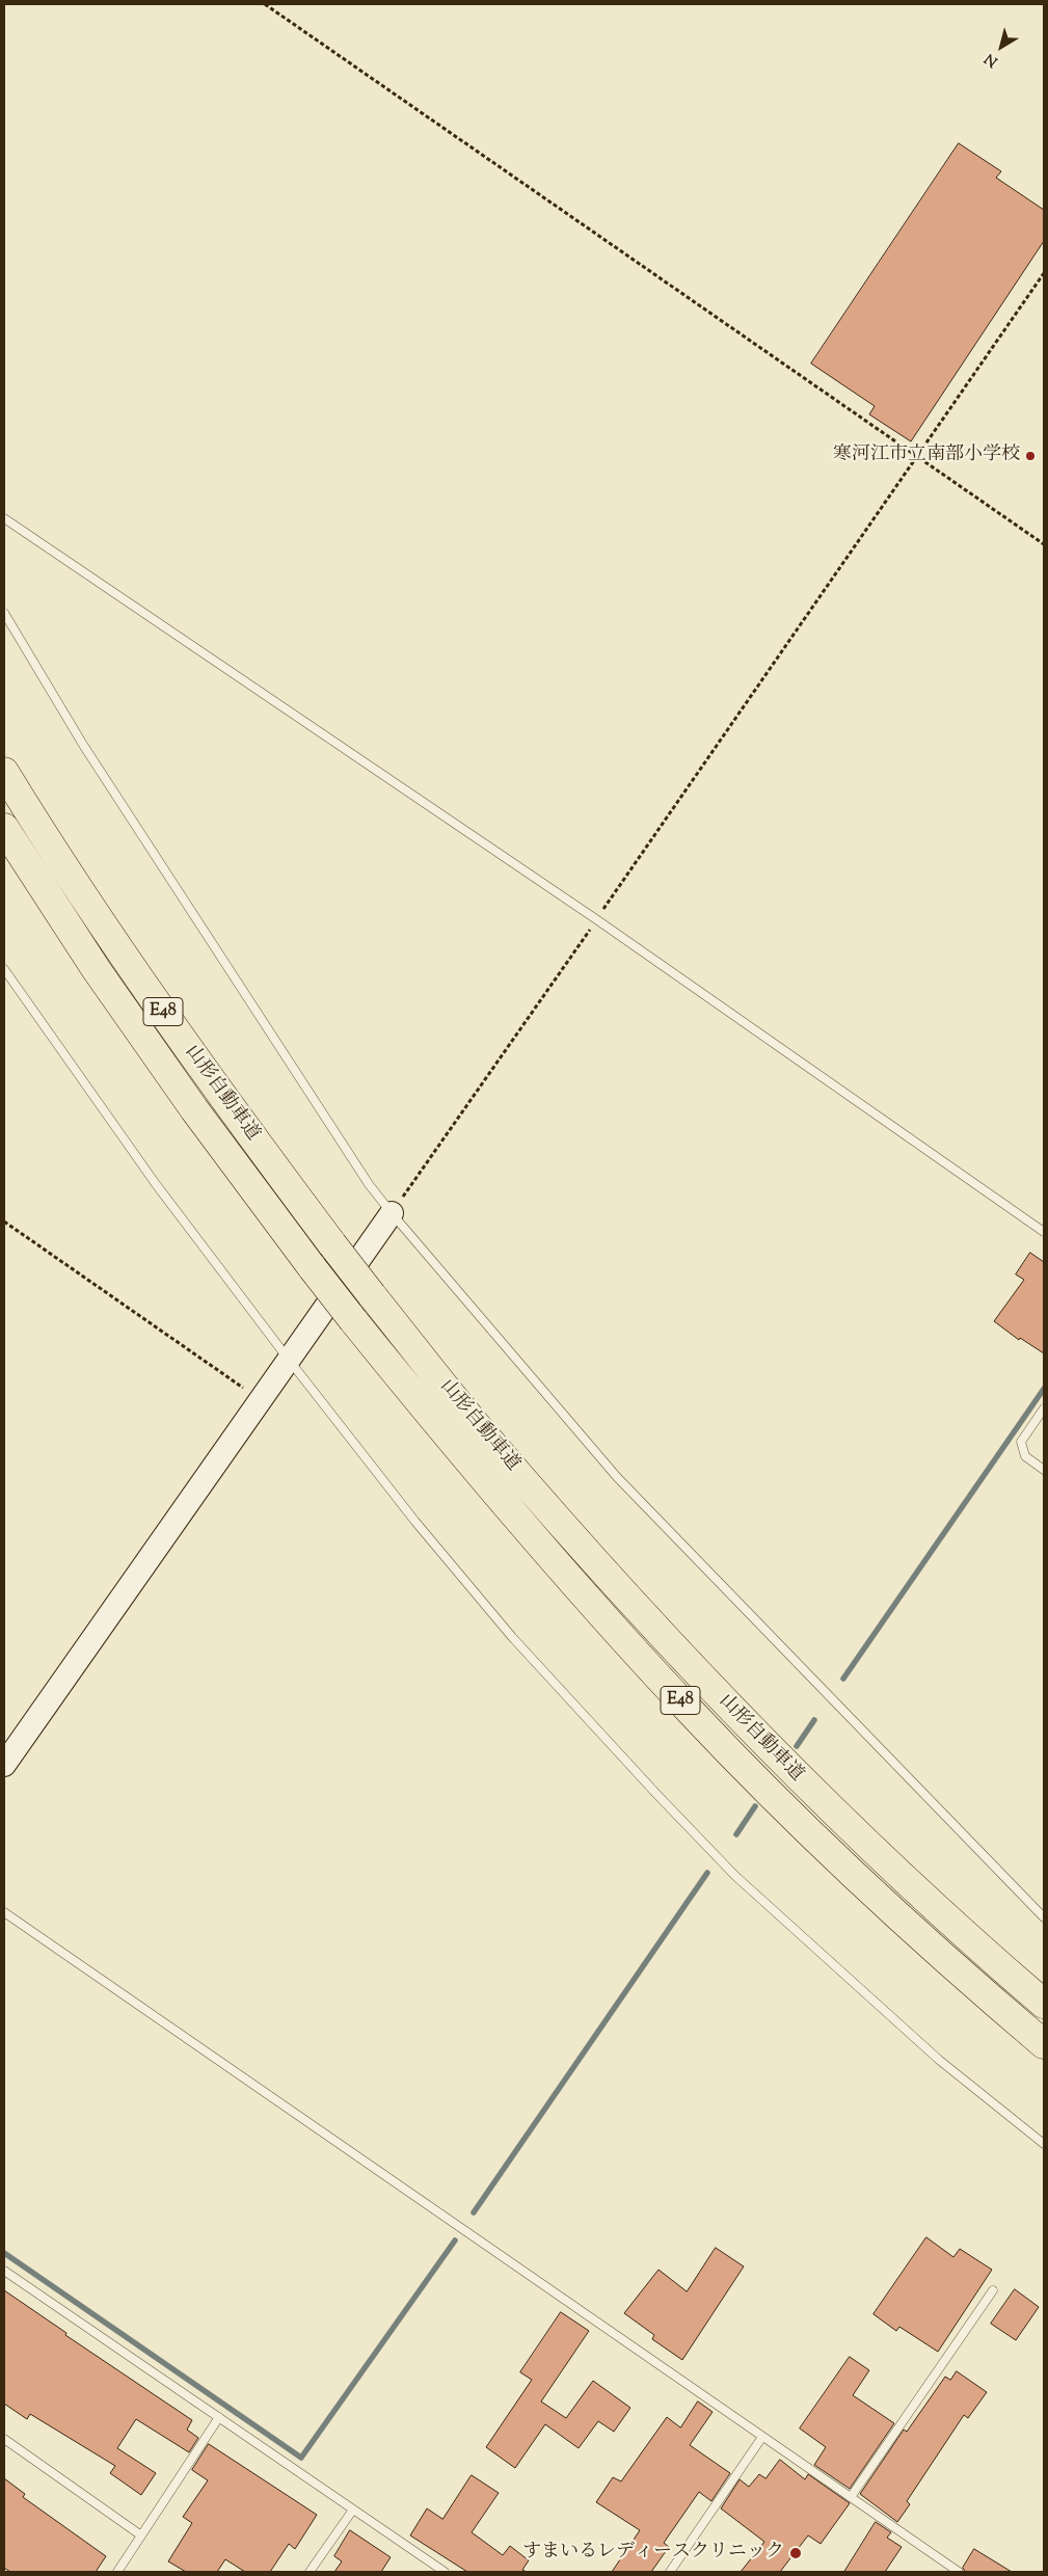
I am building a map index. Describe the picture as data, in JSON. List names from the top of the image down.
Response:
{
  "streets": {
    "highway": ["E48", "山形自動車道"]
  },
  "places": ["寒河江市立南部小学校", "すまいるレディースクリニック"],
  "north": "bottom left"
}
